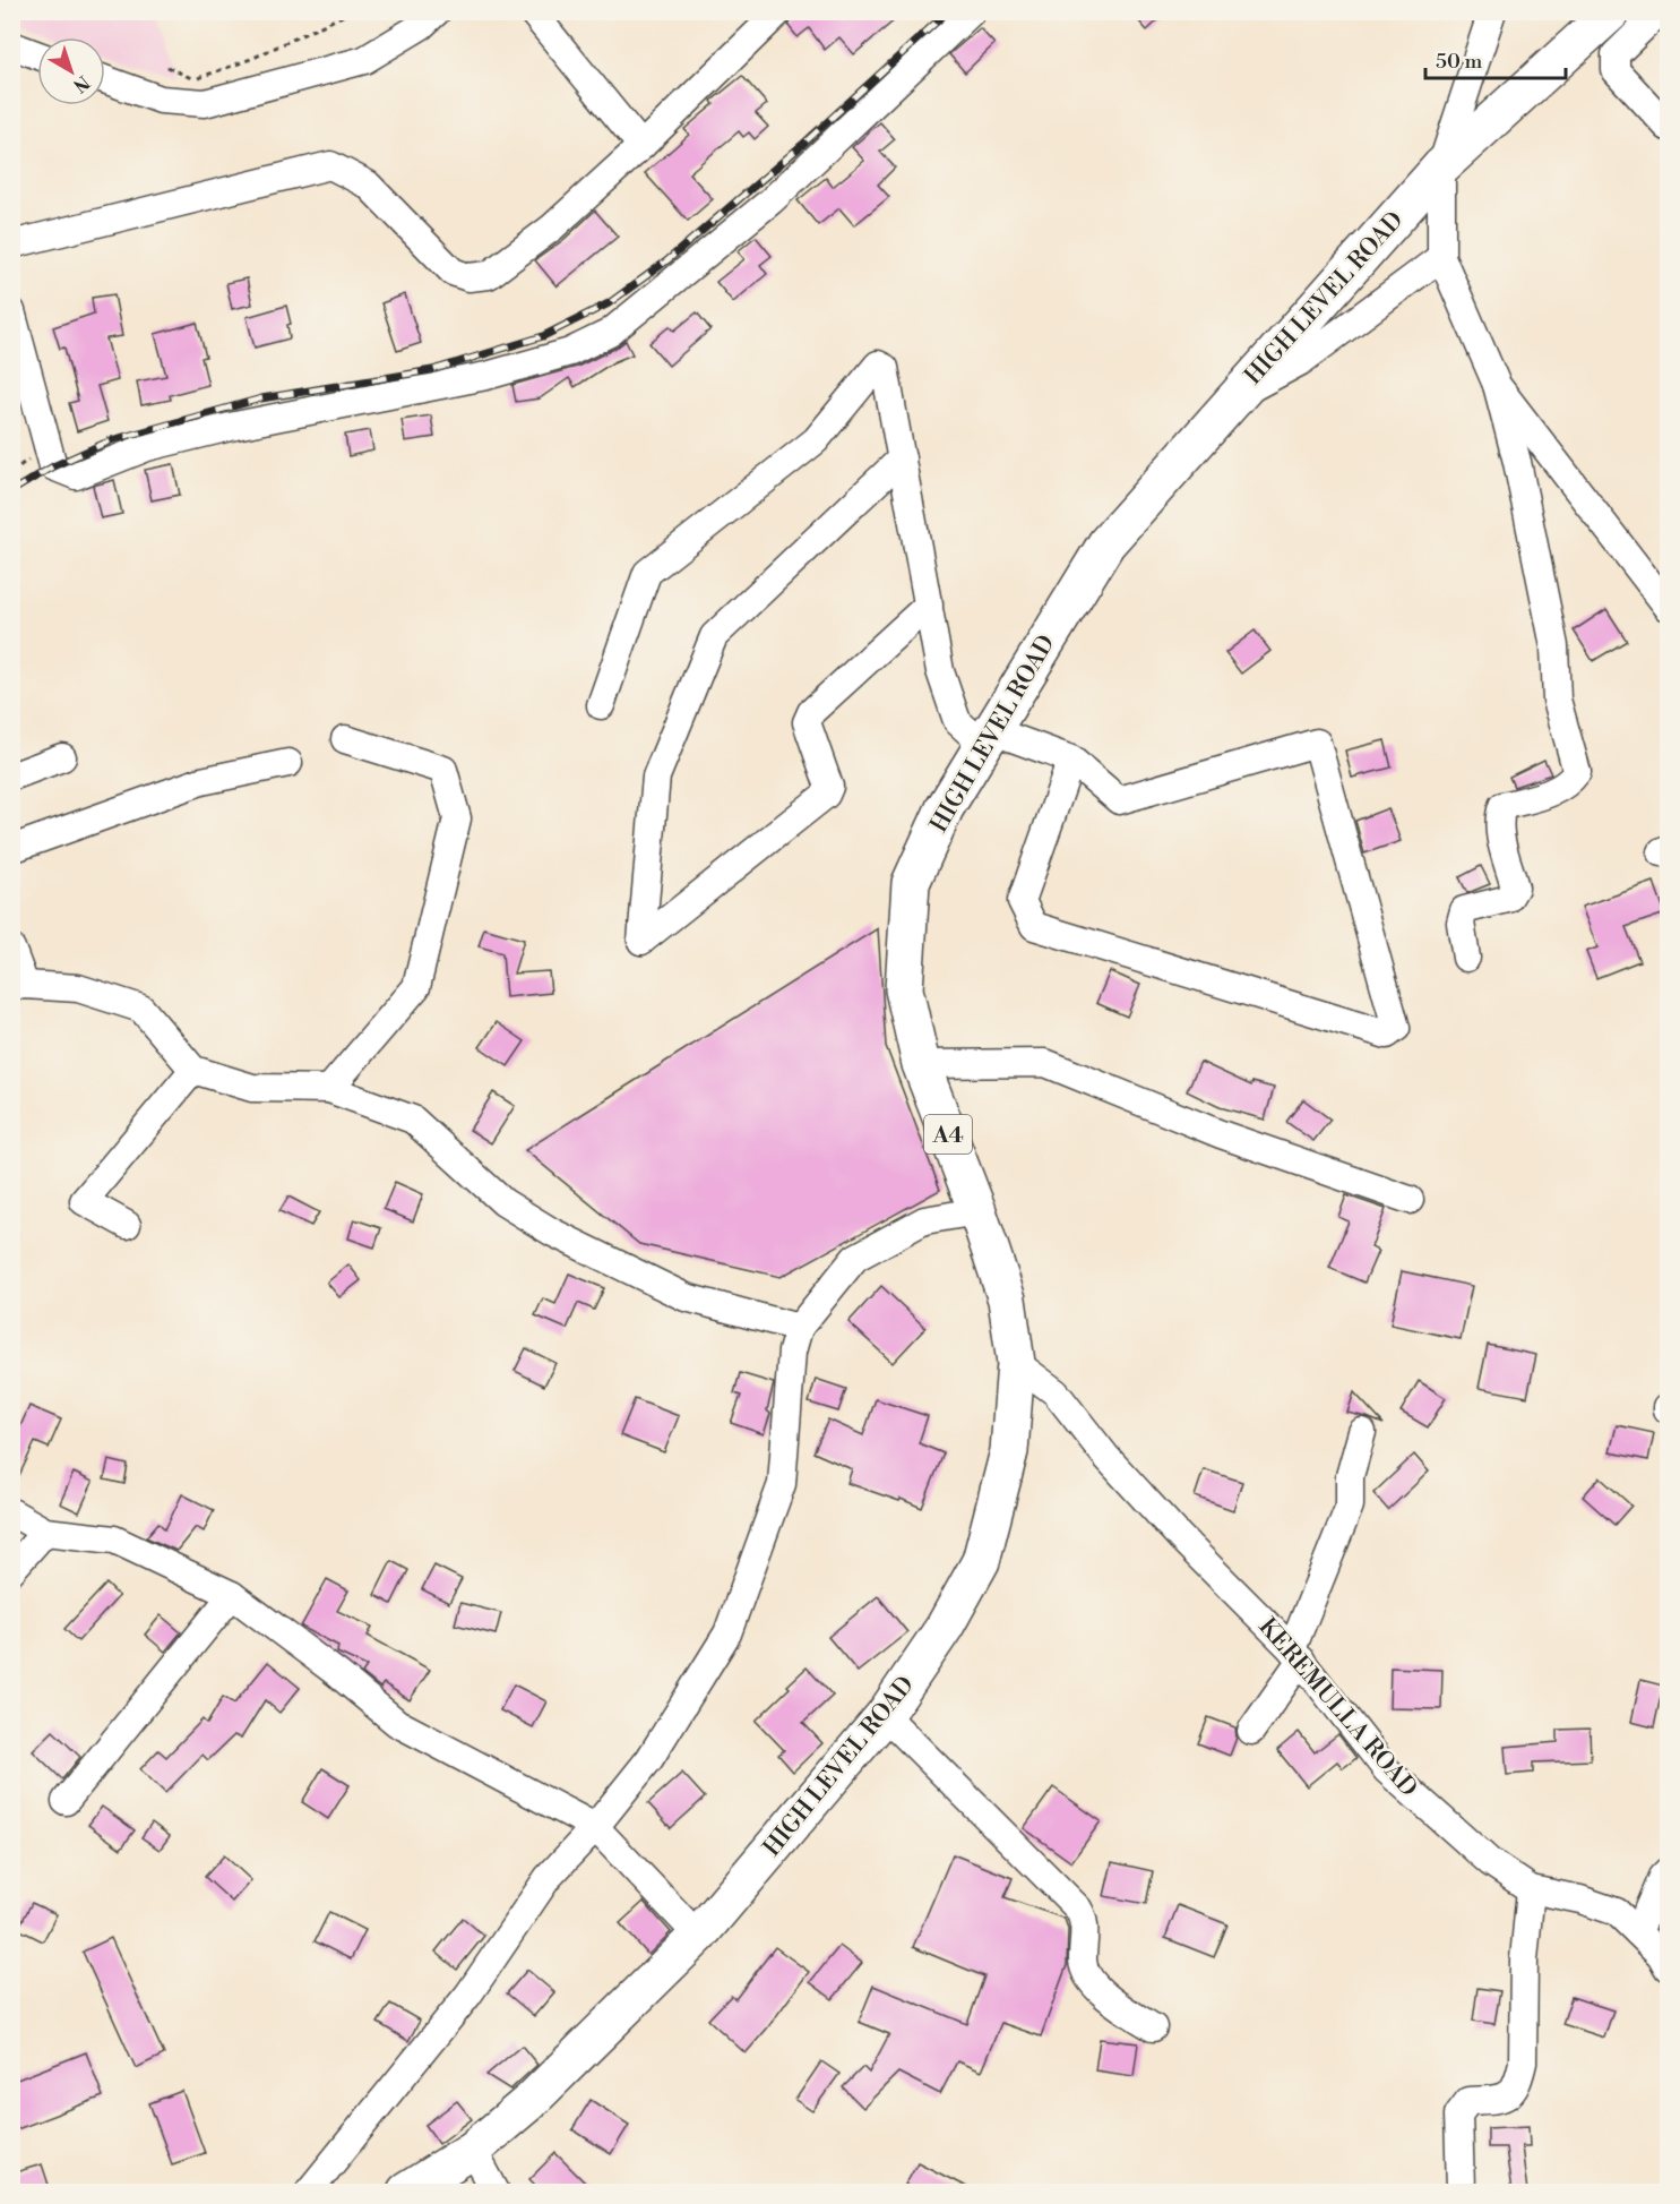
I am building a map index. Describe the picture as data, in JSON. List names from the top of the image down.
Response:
{
  "streets": {
    "highway": ["HIGH LEVEL ROAD", "A4"],
    "street": ["KEREMULLA ROAD"]
  },
  "crossings": [
    ["HIGH LEVEL ROAD", "KEREMULLA ROAD"]
  ],
  "scale_bar": "50 m",
  "north": "bottom right"
}
